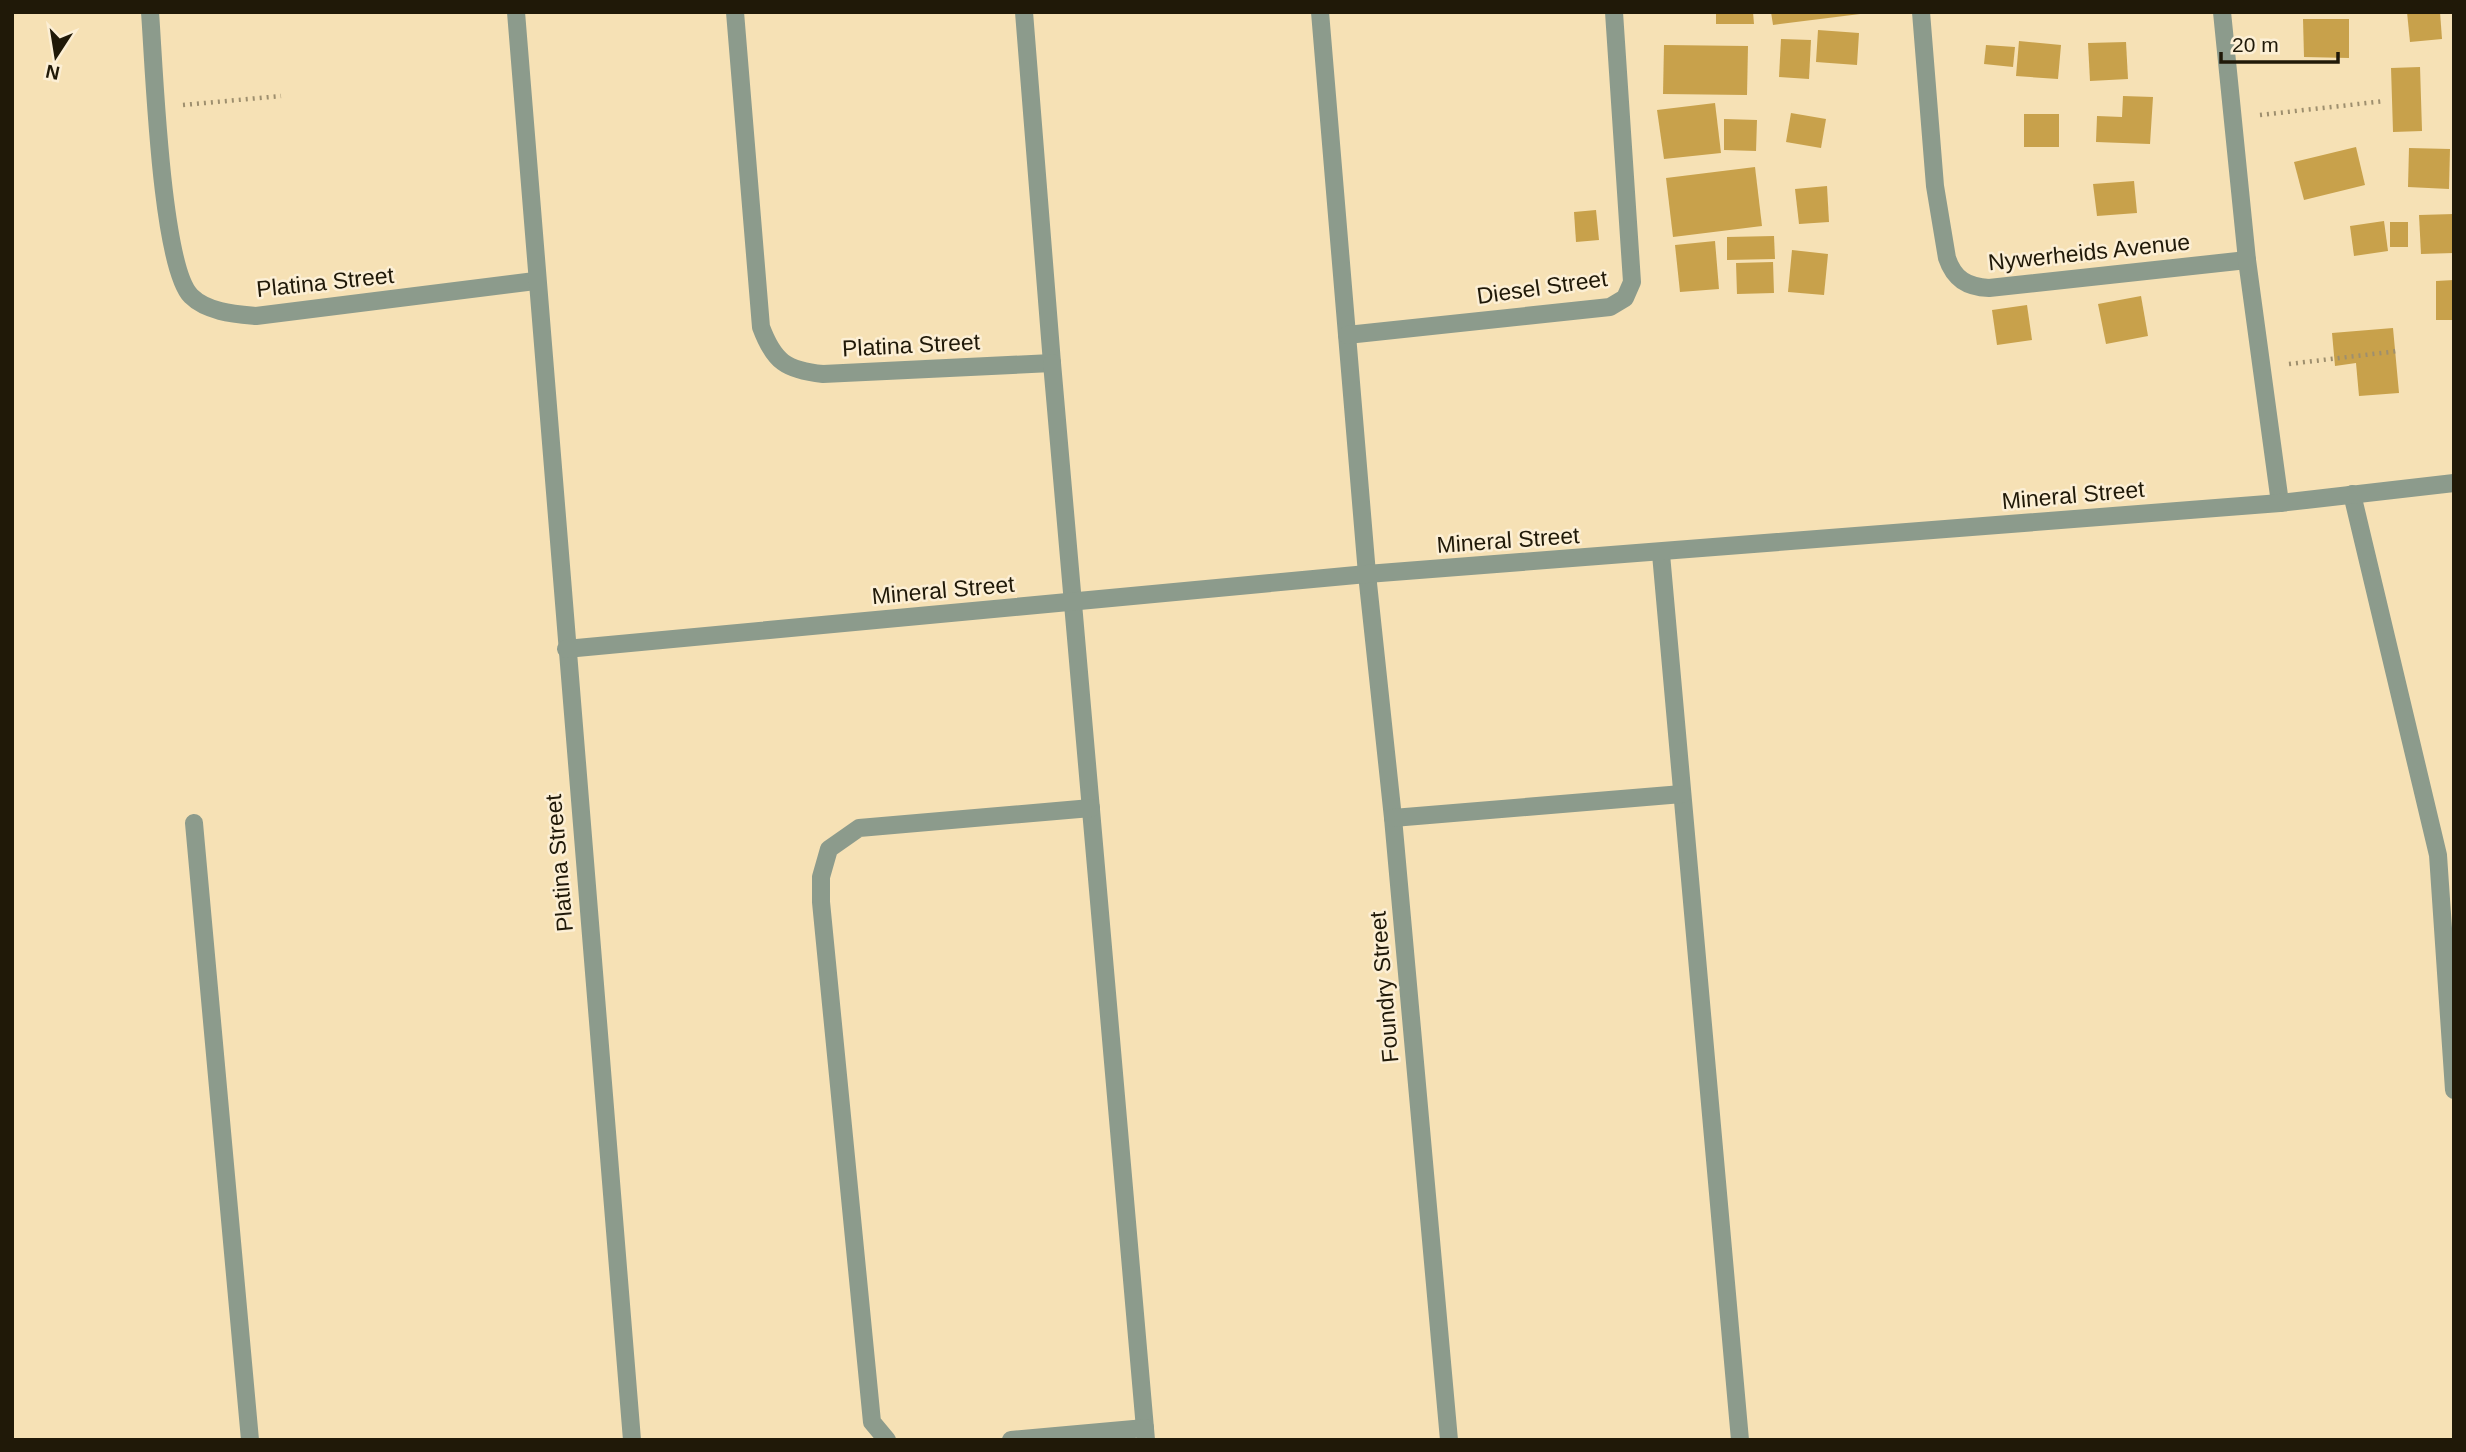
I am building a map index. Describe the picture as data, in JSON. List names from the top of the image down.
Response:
{
  "streets": {
    "street": [
      "Nywerheids Avenue",
      "Platina Street",
      "Diesel Street",
      "Mineral Street",
      "Foundry Street"
    ]
  },
  "crossings": [
    ["Platina Street", "Mineral Street"],
    ["Mineral Street", "Foundry Street"]
  ],
  "scale_bar": "20 m",
  "north": "bottom"
}
